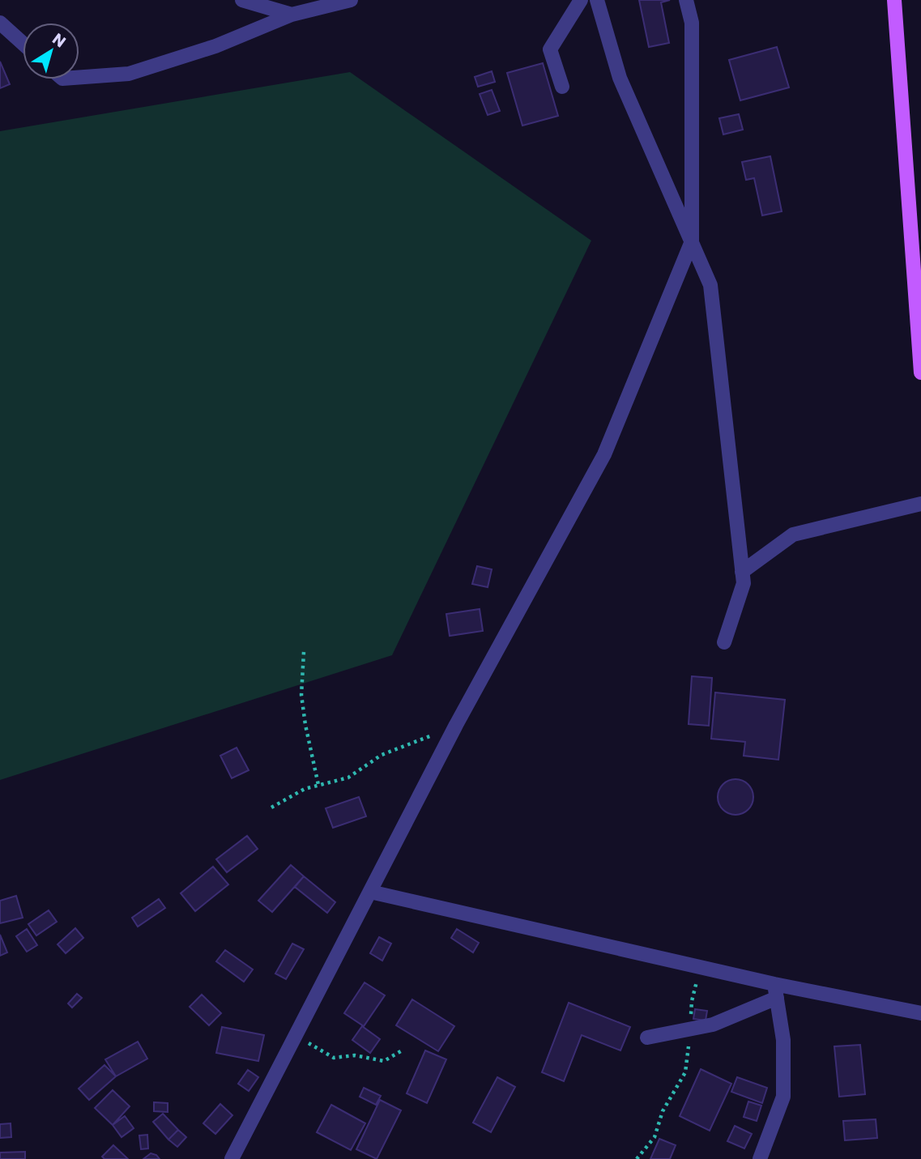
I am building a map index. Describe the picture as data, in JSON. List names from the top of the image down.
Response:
{
  "north": "top right"
}
